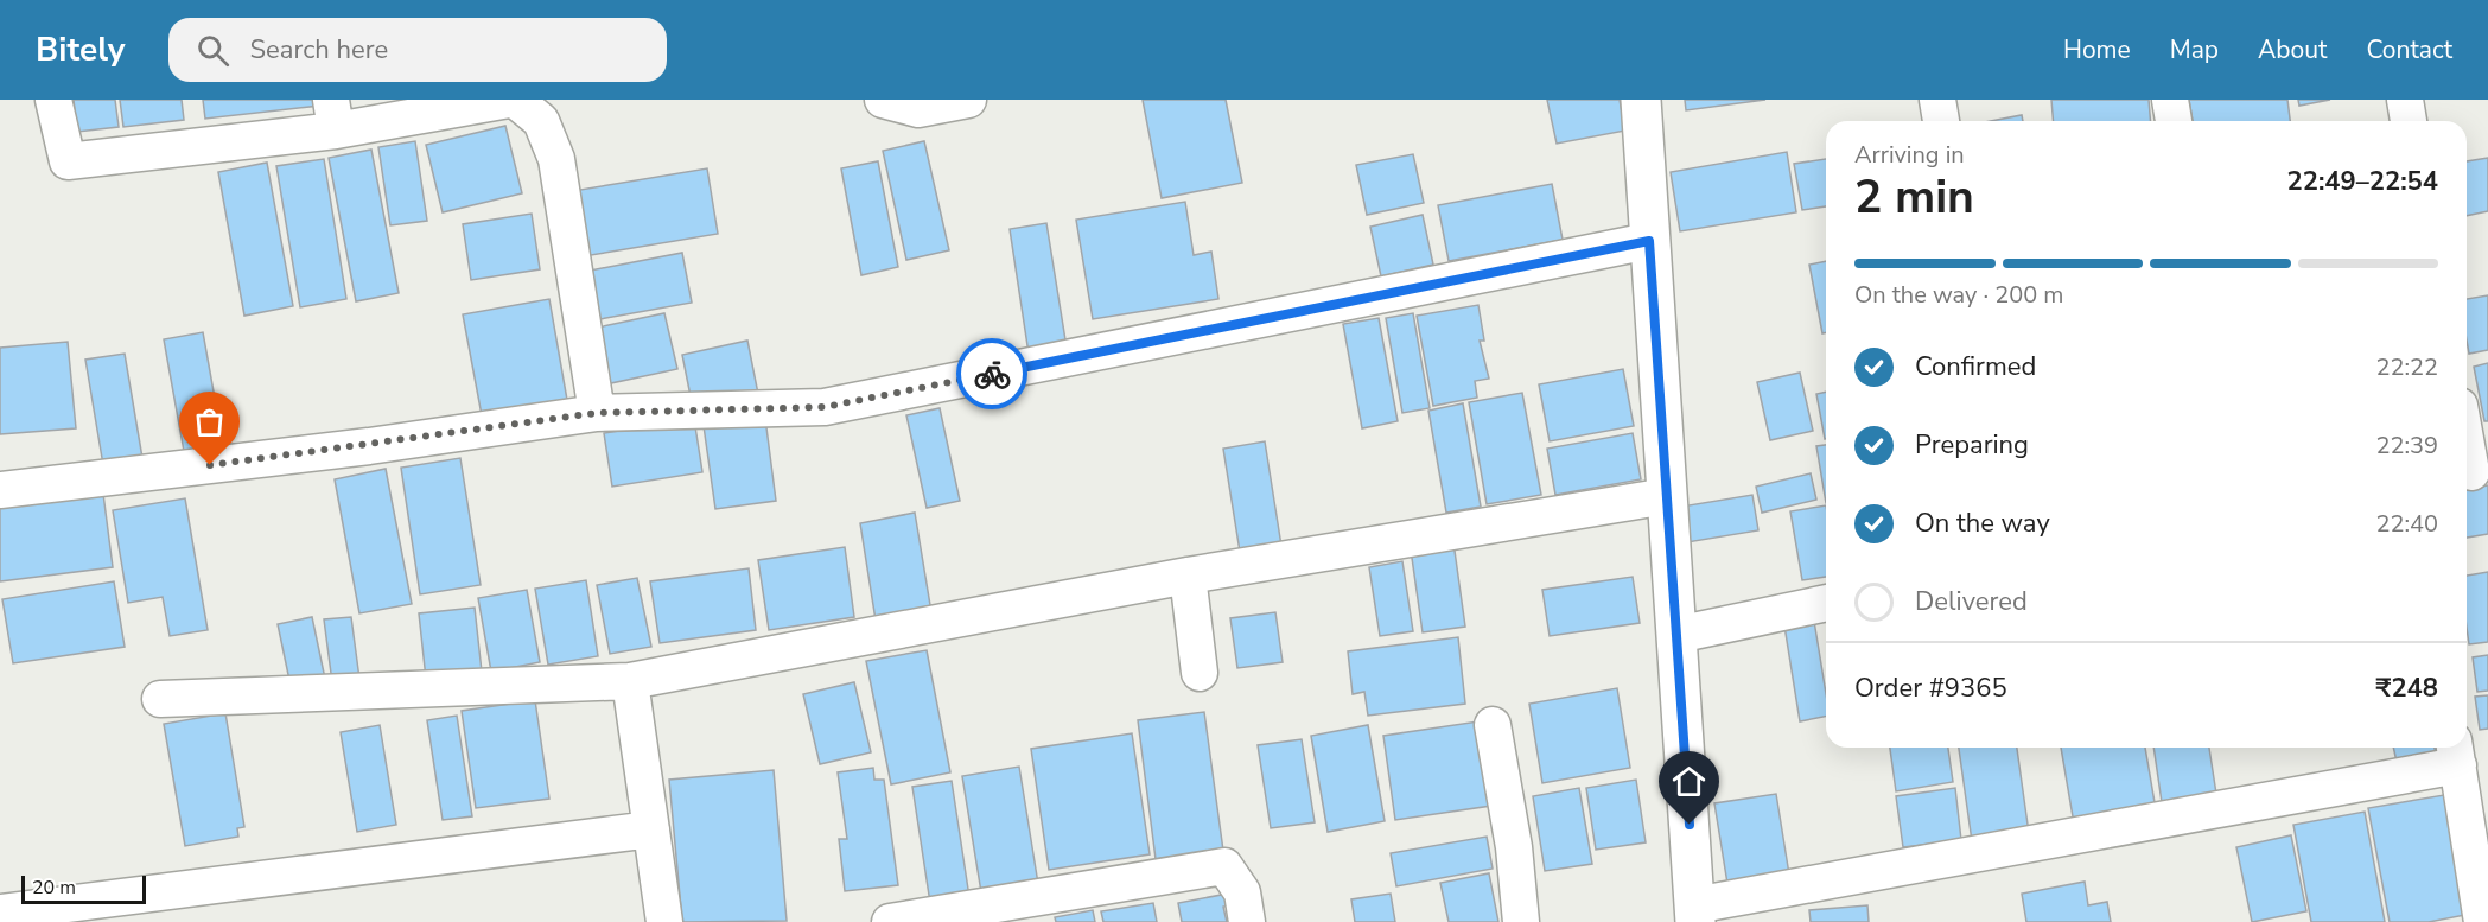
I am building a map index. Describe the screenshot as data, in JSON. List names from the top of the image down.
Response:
{
  "scale_bar": "20 m",
  "page": {
    "header": "Bitely",
    "search": "Search here",
    "nav": [
      "Home",
      "Map",
      "About",
      "Contact"
    ],
    "heading": ["2 min", "Arriving in", "22:49–22:54"],
    "panel": ["Order #9365", "₹248"],
    "bar": "On the way · 200 m",
    "list": [
      ["Confirmed", "22:22"],
      ["Preparing", "22:39"],
      ["On the way", "22:40"],
      "Delivered"
    ],
    "scale": "20 m"
  }
}
